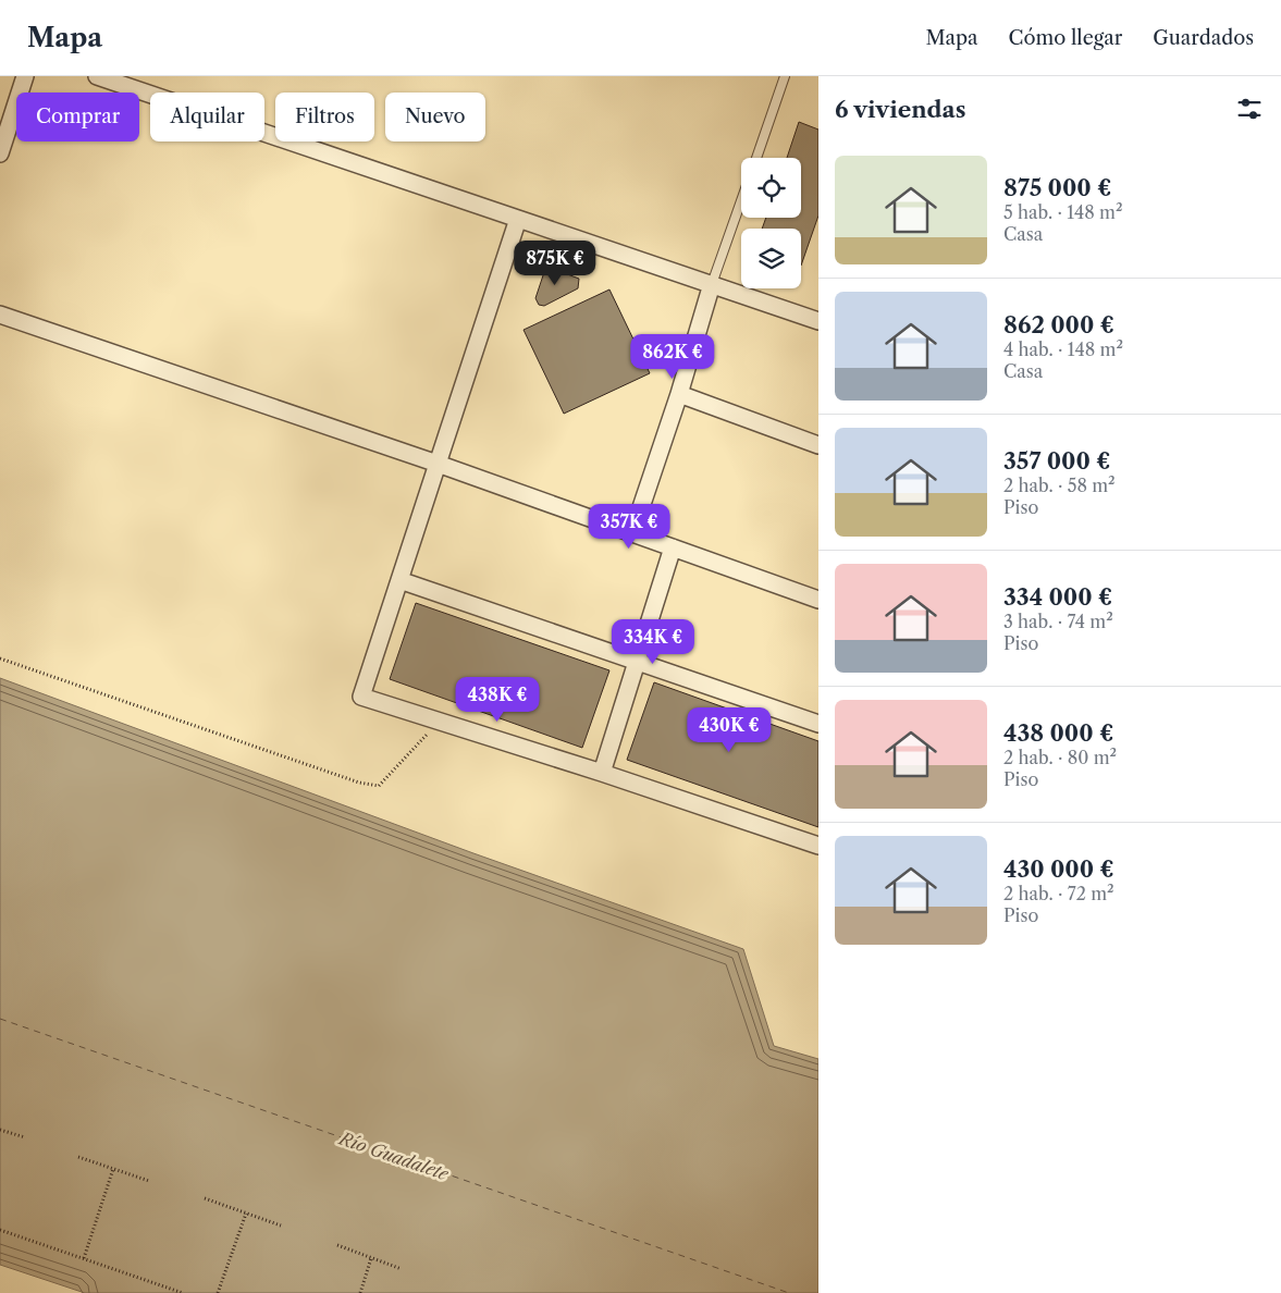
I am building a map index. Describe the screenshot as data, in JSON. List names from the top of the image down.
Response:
{
  "water": ["Río Guadalete"],
  "page": {
    "header": "Mapa",
    "nav": ["Mapa", "Cómo llegar", "Guardados"],
    "heading": "6 viviendas",
    "chip": [
      "Comprar",
      "Alquilar",
      "Filtros",
      "Nuevo"
    ],
    "list": [
      {
        "name": "875 000 €",
        "note": "5 hab. · 148 m² · Casa"
      },
      {
        "name": "862 000 €",
        "note": "4 hab. · 148 m² · Casa"
      },
      {
        "name": "357 000 €",
        "note": "2 hab. · 58 m² · Piso"
      },
      {
        "name": "334 000 €",
        "note": "3 hab. · 74 m² · Piso"
      },
      {
        "name": "438 000 €",
        "note": "2 hab. · 80 m² · Piso"
      },
      {
        "name": "430 000 €",
        "note": "2 hab. · 72 m² · Piso"
      }
    ],
    "price": [
      "875K €",
      "862K €",
      "357K €",
      "334K €",
      "438K €",
      "430K €"
    ]
  }
}
